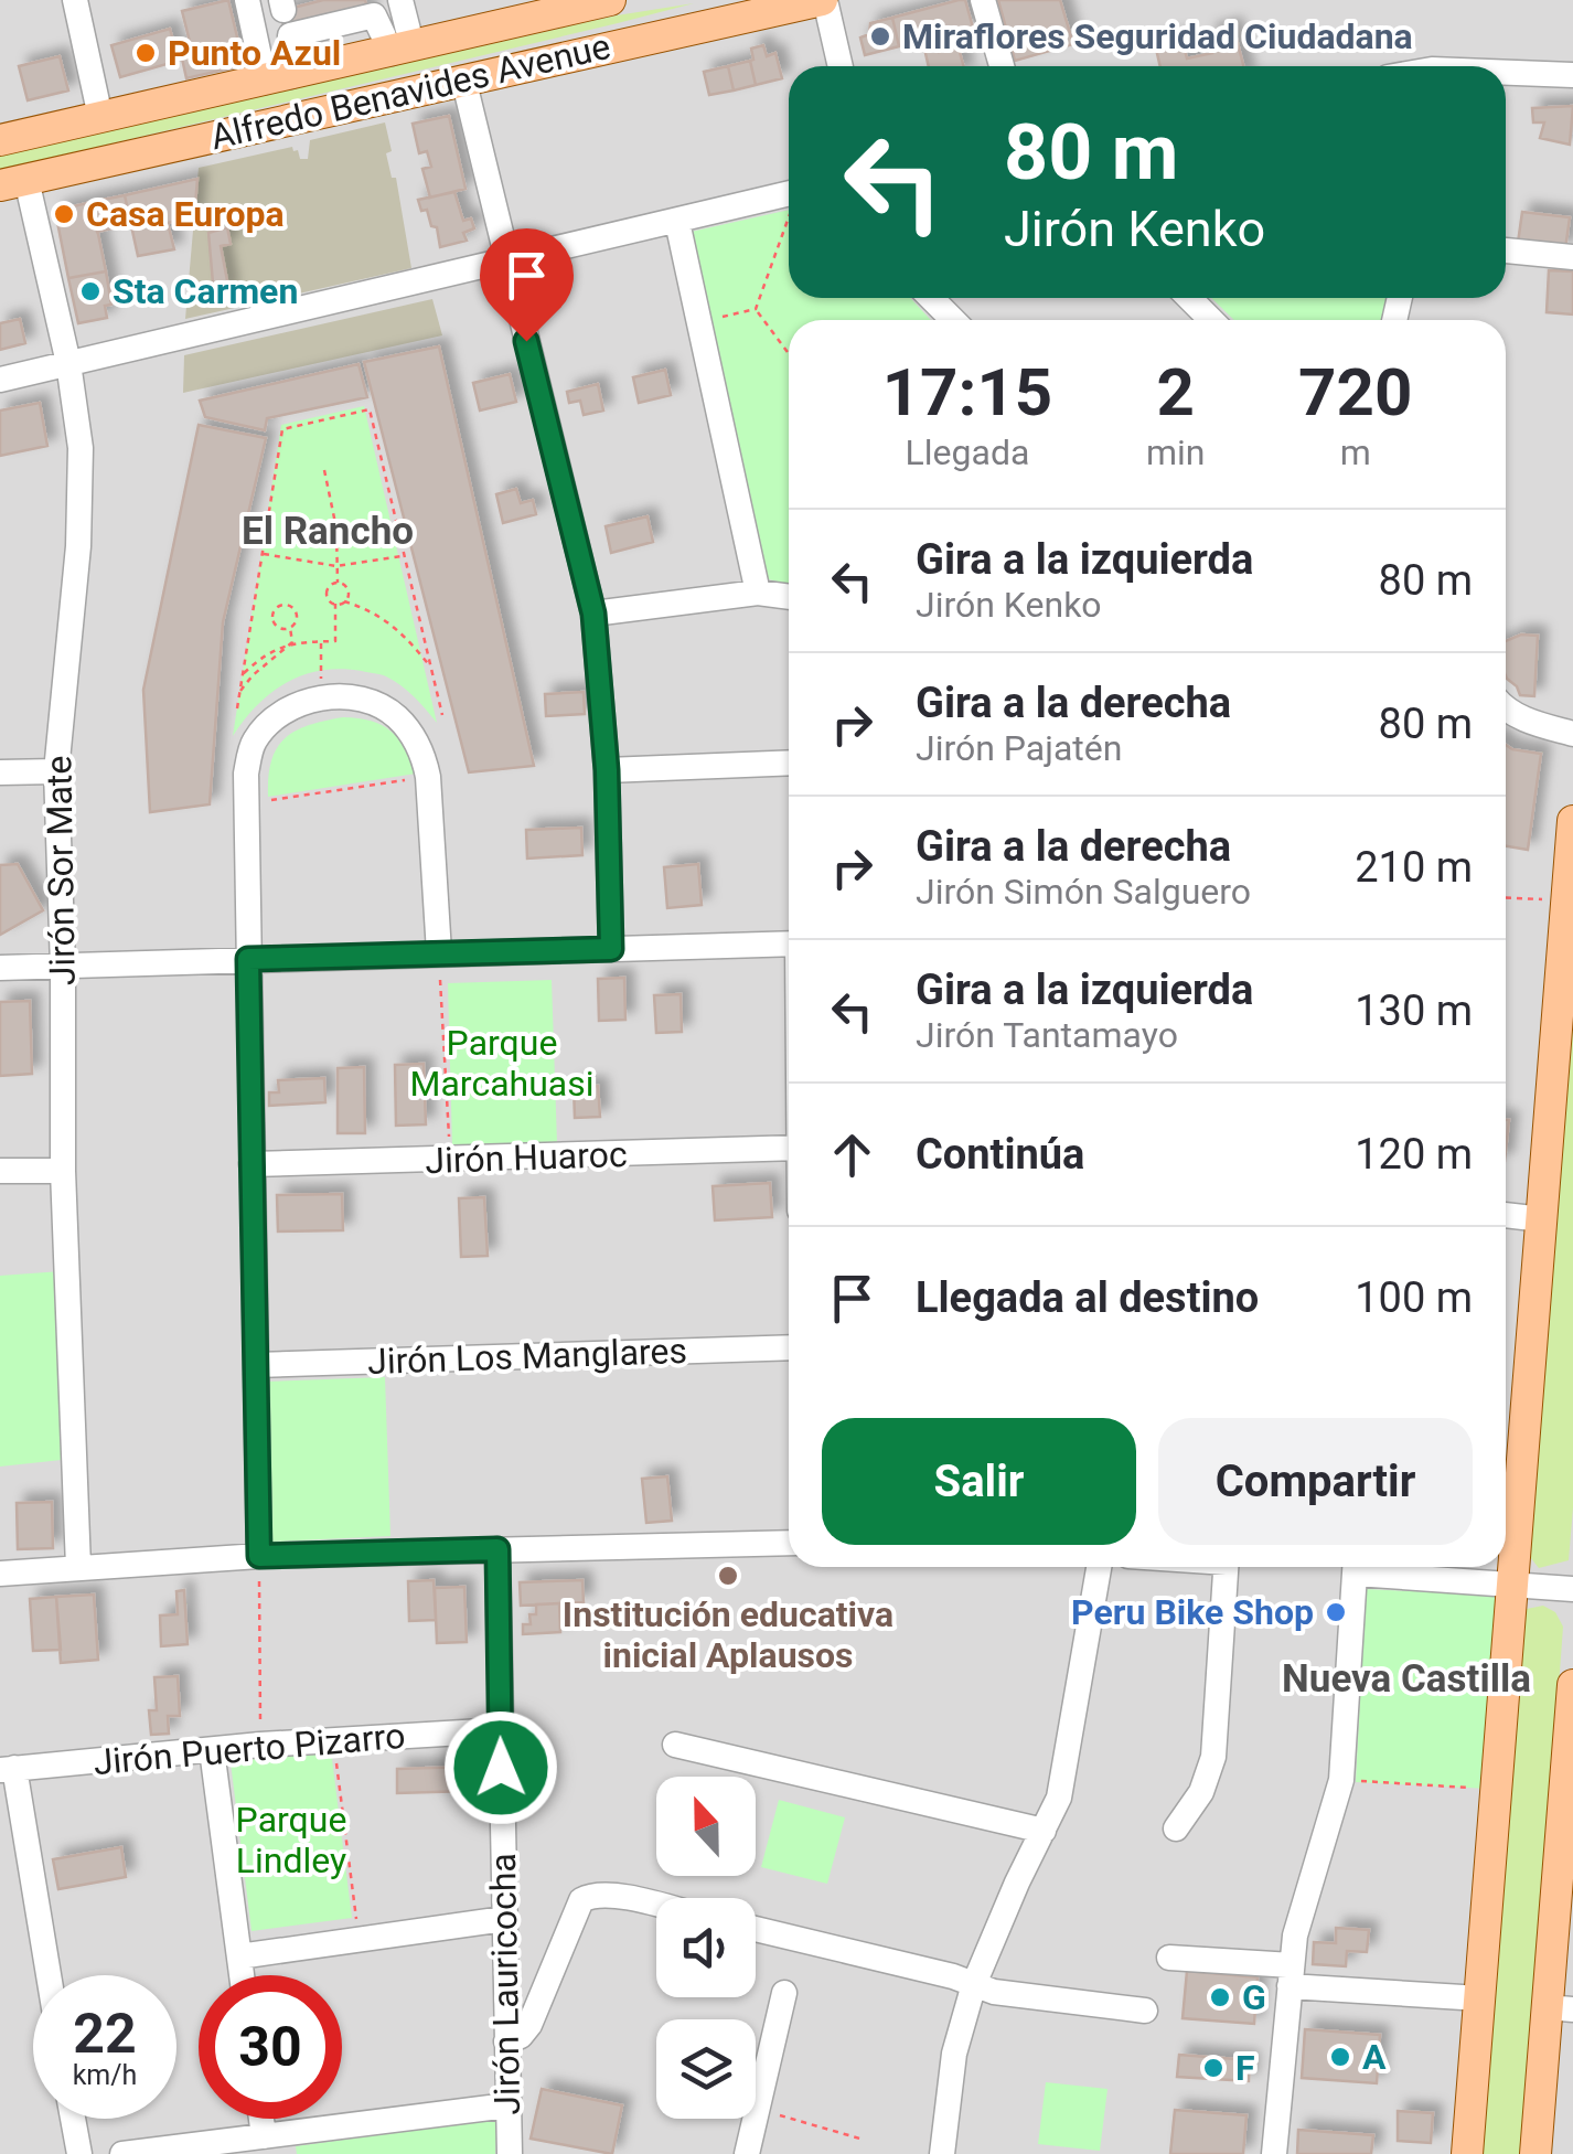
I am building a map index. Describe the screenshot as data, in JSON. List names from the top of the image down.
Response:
{
  "streets": {
    "main road": ["Alfredo Benavides Avenue"],
    "street": [
      "Jirón Sor Mate",
      "Jirón Huaroc",
      "Jirón Los Manglares",
      "Jirón Puerto Pizarro",
      "Jirón Lauricocha"
    ]
  },
  "crossings": [
    ["Alfredo Benavides Avenue", "Jirón Sor Mate"],
    ["Jirón Puerto Pizarro", "Jirón Lauricocha"]
  ],
  "districts": ["El Rancho", "Nueva Castilla"],
  "parks": ["Parque Marcahuasi", "Parque Lindley"],
  "places": [
    "Miraflores Seguridad Ciudadana",
    "Punto Azul",
    "Casa Europa",
    "Sta Carmen",
    "Institución educativa inicial Aplausos",
    "Peru Bike Shop",
    "G",
    "A",
    "F"
  ],
  "north": "top",
  "page": {
    "turn": ["80 m", "Jirón Kenko"],
    "eta": [
      "17:15",
      "Llegada",
      "2",
      "min",
      "720",
      "m"
    ],
    "list": [
      {
        "name": "Gira a la izquierda",
        "note": "Jirón Kenko",
        "value": "80 m"
      },
      {
        "name": "Gira a la derecha",
        "note": "Jirón Pajatén",
        "value": "80 m"
      },
      {
        "name": "Gira a la derecha",
        "note": "Jirón Simón Salguero",
        "value": "210 m"
      },
      {
        "name": "Gira a la izquierda",
        "note": "Jirón Tantamayo",
        "value": "130 m"
      },
      {
        "name": "Continúa",
        "value": "120 m"
      },
      {
        "name": "Llegada al destino",
        "value": "100 m"
      }
    ],
    "buttons": ["Salir", "Compartir"],
    "speed": "22 km/h",
    "limit": "30"
  }
}
